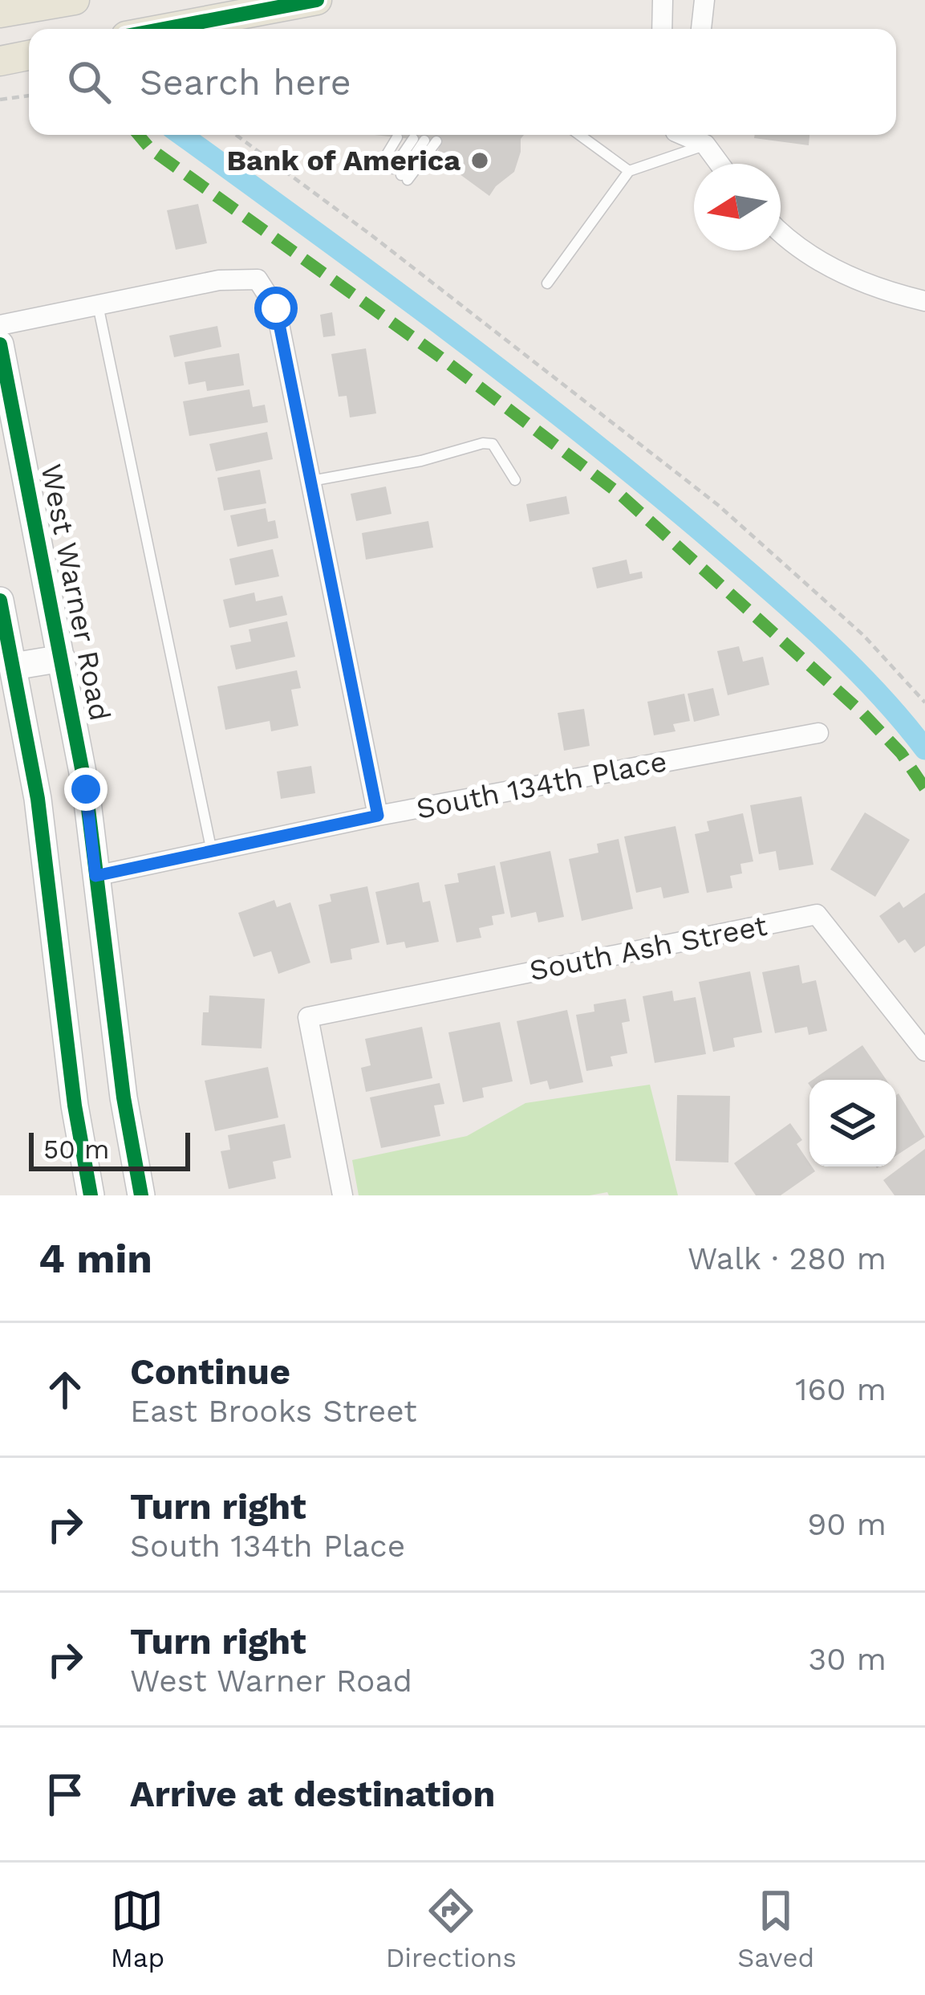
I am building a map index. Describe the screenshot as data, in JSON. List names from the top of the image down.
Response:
{
  "streets": {
    "main road": ["West Warner Road"],
    "street": ["South 134th Place", "South Ash Street"]
  },
  "crossings": [
    ["West Warner Road", "South 134th Place"]
  ],
  "places": ["Bank of America"],
  "scale_bar": "50 m",
  "north": "left",
  "page": {
    "search": "Search here",
    "scale": "50 m",
    "heading": ["4 min", "Walk · 280 m"],
    "list": [
      ["Continue", "East Brooks Street", "160 m"],
      ["Turn right", "South 134th Place", "90 m"],
      ["Turn right", "West Warner Road", "30 m"],
      "Arrive at destination"
    ],
    "nav": ["Map", "Directions", "Saved"]
  }
}
